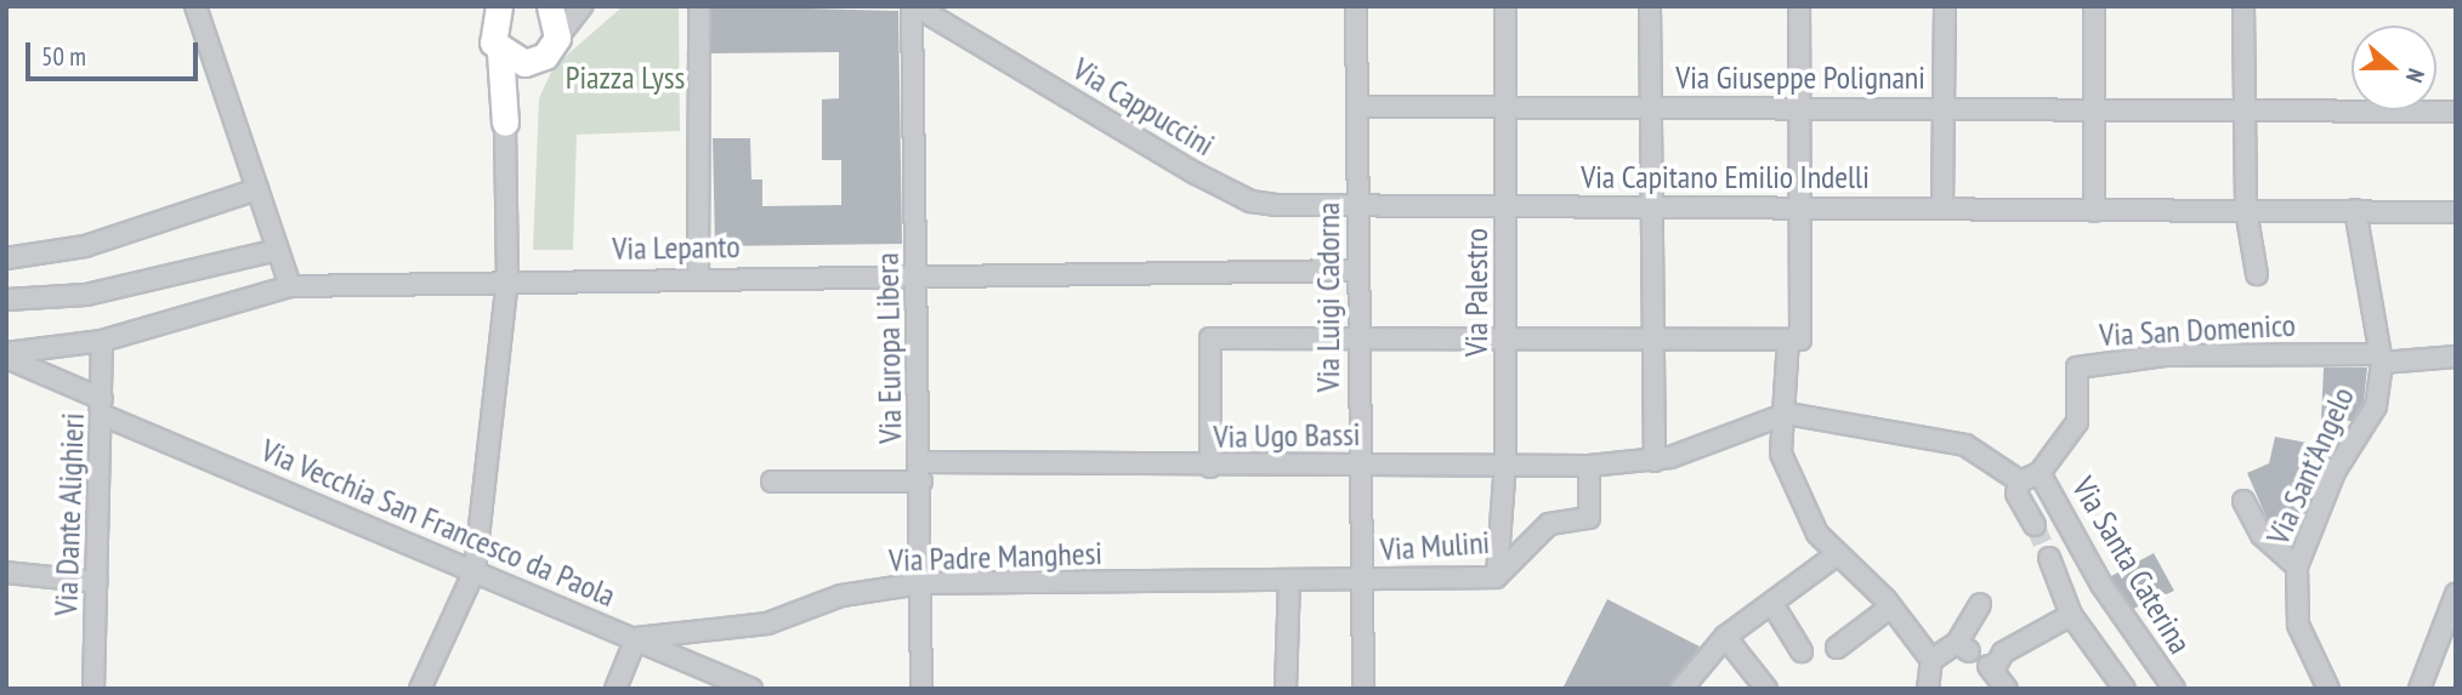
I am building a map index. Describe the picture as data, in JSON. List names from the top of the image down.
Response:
{
  "streets": {
    "street": [
      "Via Giuseppe Polignani",
      "Via Cappuccini",
      "Via Capitano Emilio Indelli",
      "Via Lepanto",
      "Via Palestro",
      "Via Luigi Cadorna",
      "Via San Domenico",
      "Via Europa Libera",
      "Via Ugo Bassi",
      "Via Sant'Angelo",
      "Via Dante Alighieri",
      "Via Vecchia San Francesco da Paola",
      "Via Mulini",
      "Via Padre Manghesi",
      "Via Santa Caterina"
    ]
  },
  "crossings": [
    ["Via Giuseppe Polignani", "Via Palestro"],
    ["Via Giuseppe Polignani", "Via Luigi Cadorna"],
    ["Via Cappuccini", "Via Capitano Emilio Indelli"],
    ["Via Cappuccini", "Via Luigi Cadorna"],
    ["Via Cappuccini", "Via Europa Libera"],
    ["Via Capitano Emilio Indelli", "Via Palestro"],
    ["Via Capitano Emilio Indelli", "Via Luigi Cadorna"],
    ["Via Capitano Emilio Indelli", "Via Sant'Angelo"],
    ["Via Lepanto", "Via Luigi Cadorna"],
    ["Via Lepanto", "Via Europa Libera"],
    ["Via Lepanto", "Via Dante Alighieri"],
    ["Via Lepanto", "Via Vecchia San Francesco da Paola"],
    ["Via Palestro", "Via Ugo Bassi"],
    ["Via Palestro", "Via Mulini"],
    ["Via Luigi Cadorna", "Via Ugo Bassi"],
    ["Via Luigi Cadorna", "Via Mulini"],
    ["Via Luigi Cadorna", "Via Padre Manghesi"],
    ["Via San Domenico", "Via Sant'Angelo"],
    ["Via San Domenico", "Via Santa Caterina"],
    ["Via Europa Libera", "Via Ugo Bassi"],
    ["Via Europa Libera", "Via Padre Manghesi"],
    ["Via Ugo Bassi", "Via Mulini"],
    ["Via Ugo Bassi", "Via Santa Caterina"],
    ["Via Dante Alighieri", "Via Vecchia San Francesco da Paola"],
    ["Via Vecchia San Francesco da Paola", "Via Padre Manghesi"],
    ["Via Mulini", "Via Padre Manghesi"]
  ],
  "parks": ["Piazza Lyss"],
  "scale_bar": "50 m",
  "north": "right"
}
